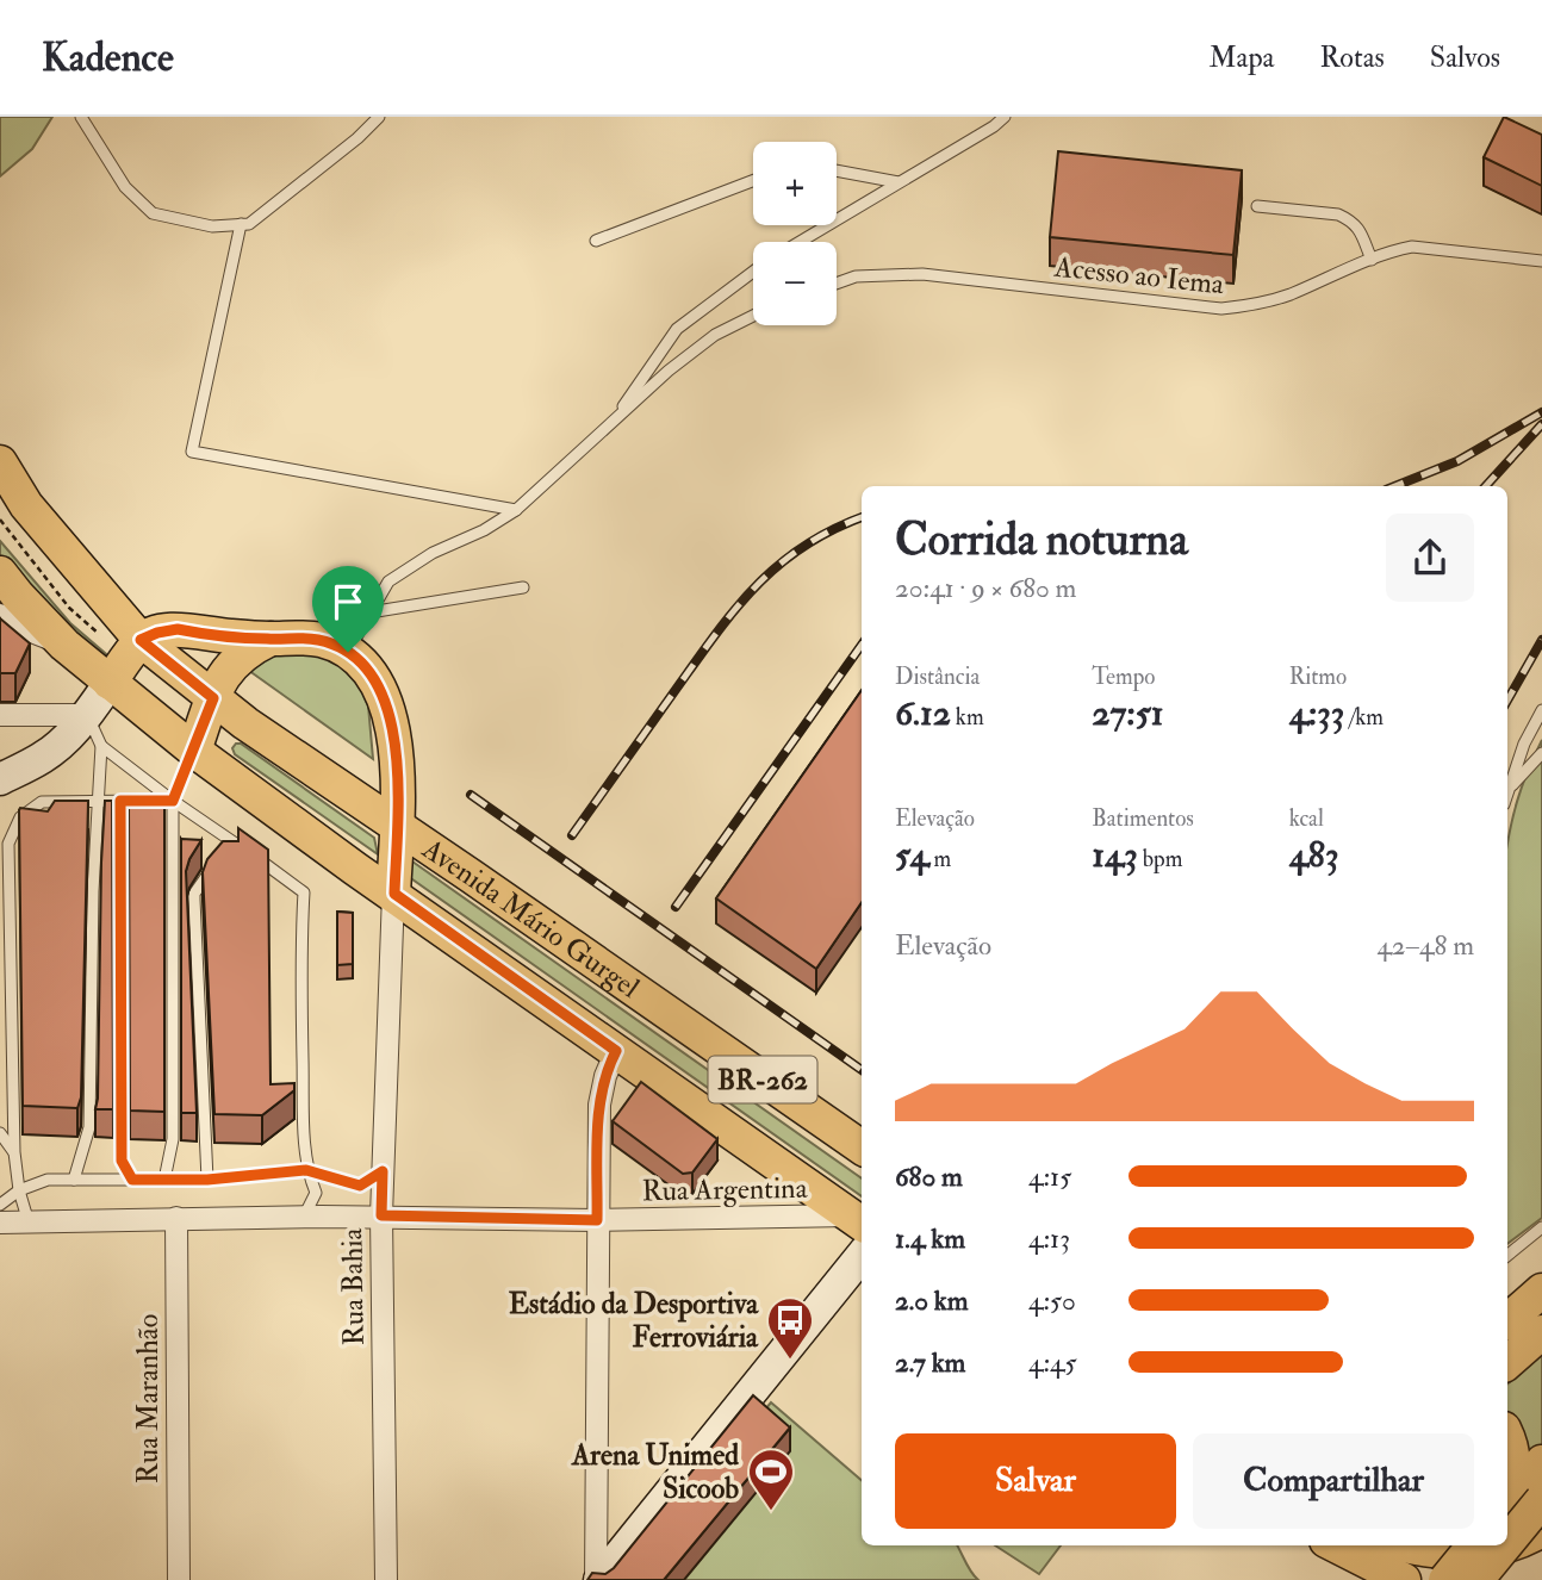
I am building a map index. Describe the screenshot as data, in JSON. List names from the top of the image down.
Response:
{
  "streets": {
    "main road": ["Avenida Mário Gurgel", "BR-262"],
    "street": ["Rua Argentina", "Rua Bahia", "Rua Maranhão"],
    "lane": ["Acesso ao Iema"]
  },
  "crossings": [
    ["Avenida Mário Gurgel", "Rua Argentina"],
    ["Avenida Mário Gurgel", "Rua Bahia"],
    ["Rua Argentina", "Rua Bahia"],
    ["Rua Argentina", "Rua Maranhão"]
  ],
  "places": {
    "bus stop": ["Estádio da Desportiva Ferroviária"],
    "sports": ["Arena Unimed Sicoob"]
  },
  "page": {
    "header": "Kadence",
    "nav": ["Mapa", "Rotas", "Salvos"],
    "map_buttons": ["+", "−"],
    "heading": ["Corrida noturna", "20:41 · 9 × 680 m"],
    "stats": [
      ["Distância", "6.12 km"],
      ["Tempo", "27:51"],
      ["Ritmo", "4:33 /km"],
      ["Elevação", "54 m"],
      ["Batimentos", "143 bpm"],
      ["kcal", "483"]
    ],
    "chart": ["Elevação", "42–48 m"],
    "list": [
      {
        "name": "680 m",
        "note": "4:15"
      },
      {
        "name": "1.4 km",
        "note": "4:13"
      },
      {
        "name": "2.0 km",
        "note": "4:50"
      },
      {
        "name": "2.7 km",
        "note": "4:45"
      }
    ],
    "buttons": ["Salvar", "Compartilhar"]
  }
}
